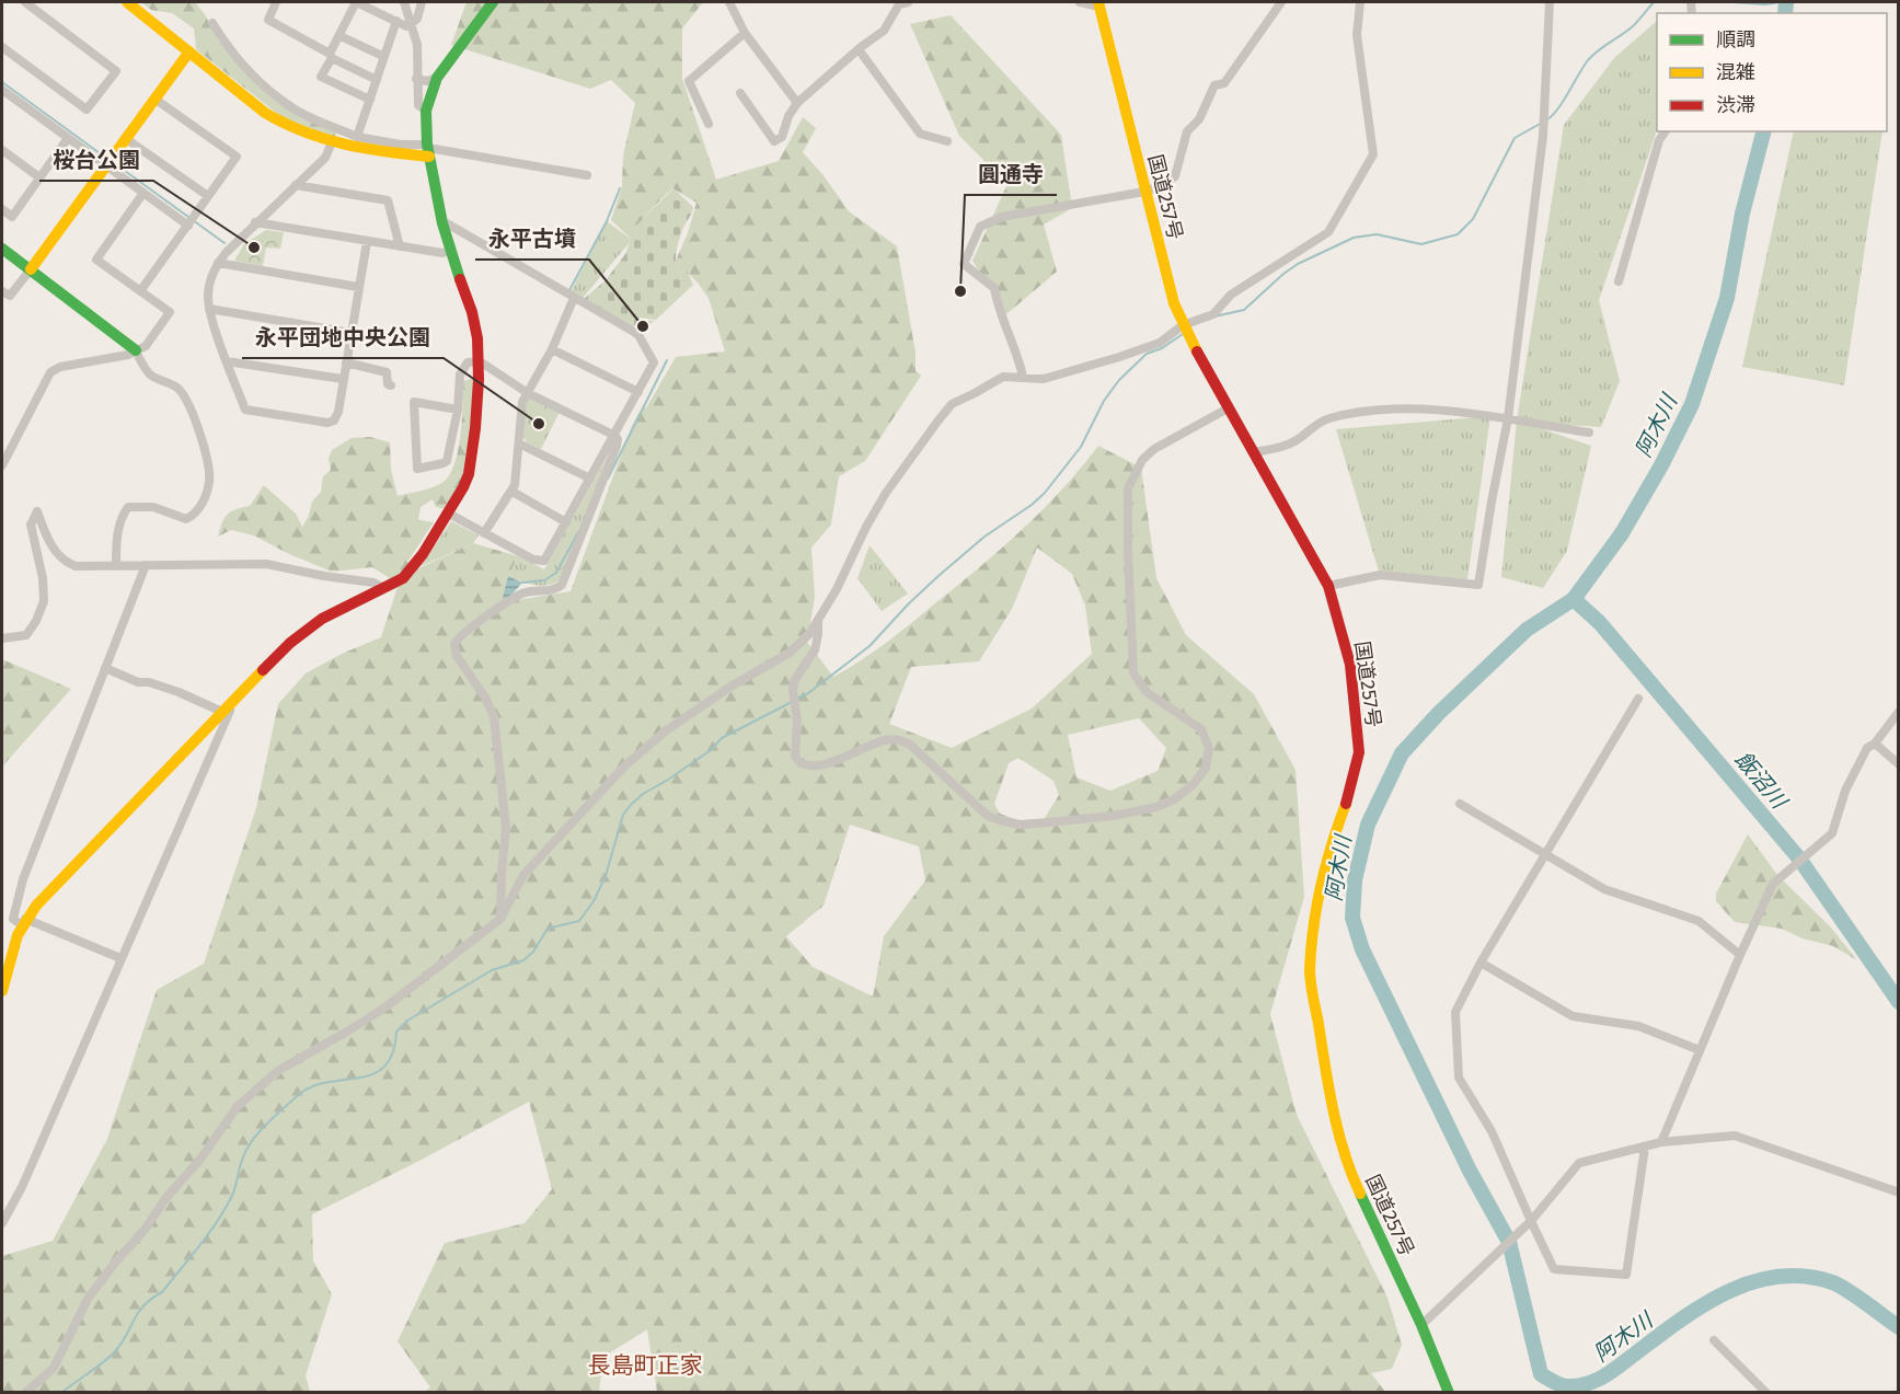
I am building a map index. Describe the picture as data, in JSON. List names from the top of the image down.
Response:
{
  "streets": {
    "main road": ["国道257号"]
  },
  "districts": ["長島町正家"],
  "water": ["阿木川", "飯沼川"],
  "places": [
    "桜台公園",
    "圓通寺",
    "永平古墳",
    "永平団地中央公園"
  ],
  "legend": ["順調", "混雑", "渋滞"]
}
